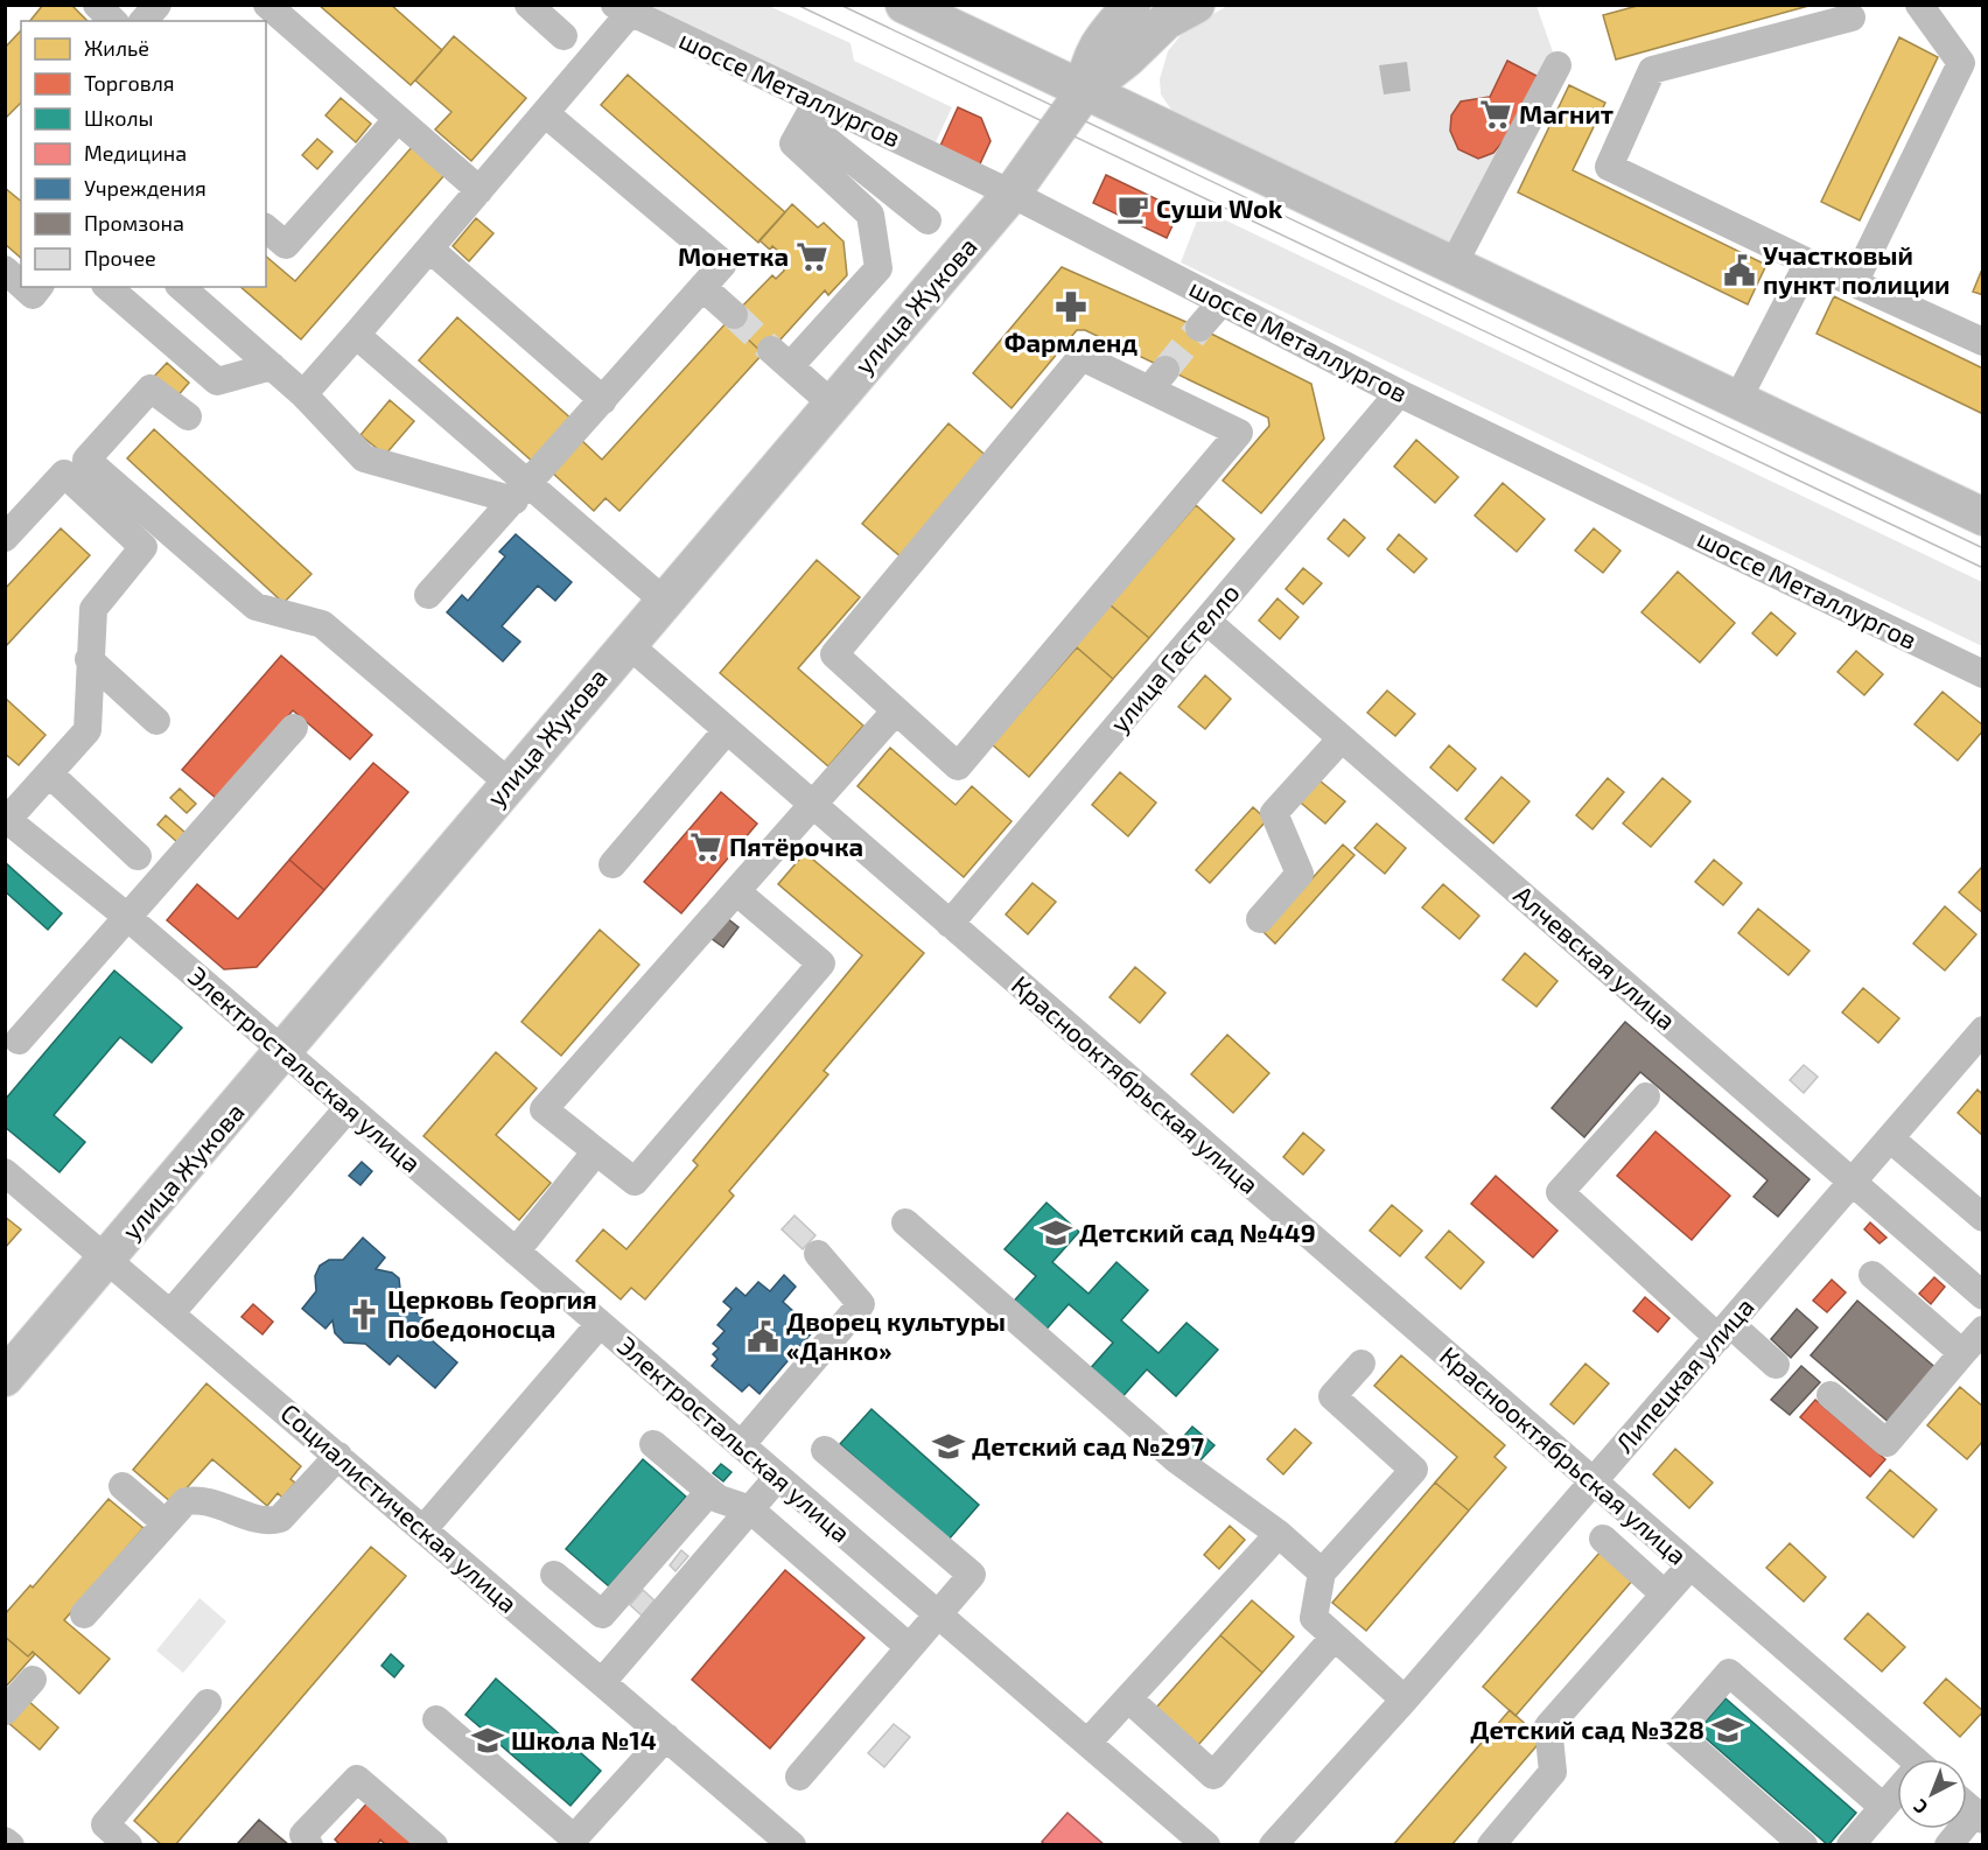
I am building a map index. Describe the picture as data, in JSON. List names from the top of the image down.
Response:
{
  "streets": {
    "main road": ["улица Жукова"],
    "street": [
      "шоссе Металлургов",
      "улица Гастелло",
      "Алчевская улица",
      "Электростальская улица",
      "Краснооктябрьская улица",
      "Липецкая улица",
      "Социалистическая улица"
    ]
  },
  "crossings": [
    ["шоссе Металлургов", "улица Жукова"],
    ["шоссе Металлургов", "улица Гастелло"],
    ["улица Жукова", "Электростальская улица"],
    ["улица Жукова", "Краснооктябрьская улица"],
    ["улица Жукова", "Социалистическая улица"],
    ["улица Гастелло", "Алчевская улица"],
    ["улица Гастелло", "Краснооктябрьская улица"],
    ["Алчевская улица", "Липецкая улица"],
    ["Краснооктябрьская улица", "Липецкая улица"]
  ],
  "places": {
    "supermarket": ["Магнит", "Монетка", "Пятёрочка"],
    "cafe": ["Суши Wok"],
    "public building": ["Участковый пункт полиции", "Дворец культуры «Данко»"],
    "pharmacy": ["Фармленд"],
    "school or university": [
      "Детский сад №449",
      "Детский сад №297",
      "Детский сад №328",
      "Школа №14"
    ],
    "church": ["Церковь Георгия Победоносца"]
  },
  "legend": [
    "Жильё",
    "Торговля",
    "Школы",
    "Медицина",
    "Учреждения",
    "Промзона",
    "Прочее"
  ],
  "north": "bottom left"
}
